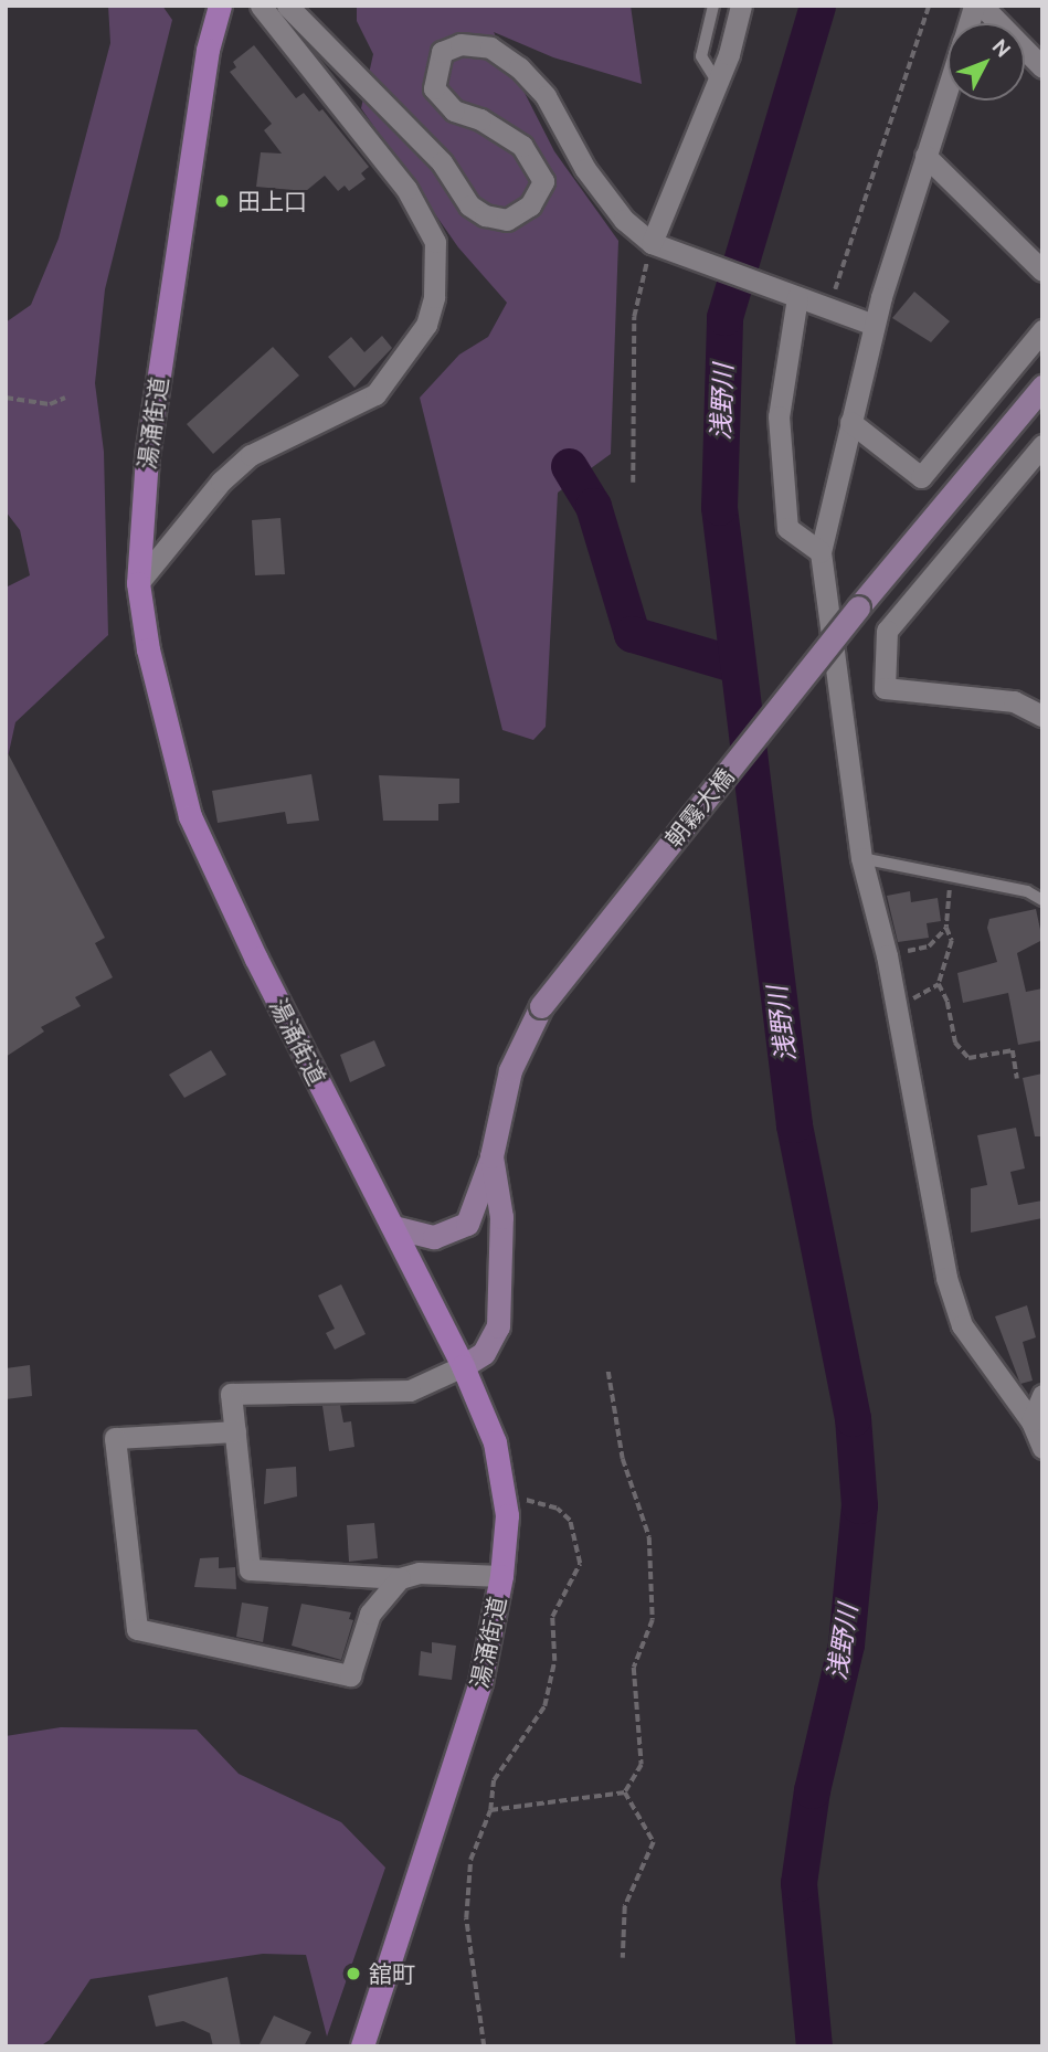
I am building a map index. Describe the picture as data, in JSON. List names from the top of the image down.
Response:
{
  "streets": {
    "main road": ["湯涌街道"],
    "street": ["朝霧大橋"]
  },
  "water": ["浅野川"],
  "places": ["田上口", "舘町"],
  "north": "top right"
}
